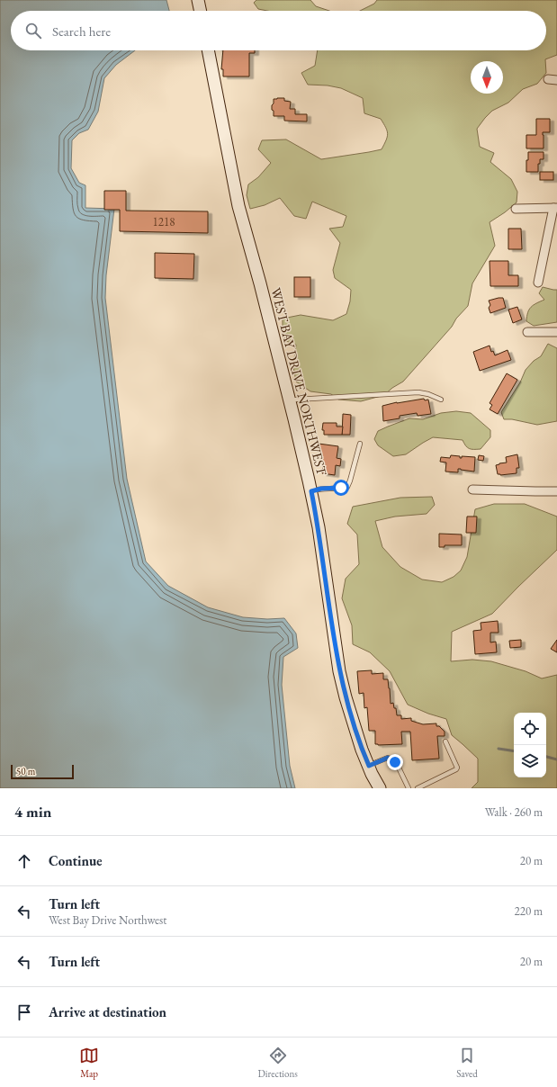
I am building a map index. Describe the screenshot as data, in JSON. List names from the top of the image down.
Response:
{
  "streets": {
    "street": ["WEST BAY DRIVE NORTHWEST"]
  },
  "house_numbers": ["1218"],
  "scale_bar": "50 m",
  "north": "bottom",
  "page": {
    "search": "Search here",
    "scale": "50 m",
    "heading": ["4 min", "Walk · 260 m"],
    "list": [
      ["Continue", "20 m"],
      ["Turn left", "West Bay Drive Northwest", "220 m"],
      ["Turn left", "20 m"],
      "Arrive at destination"
    ],
    "nav": ["Map", "Directions", "Saved"]
  }
}
